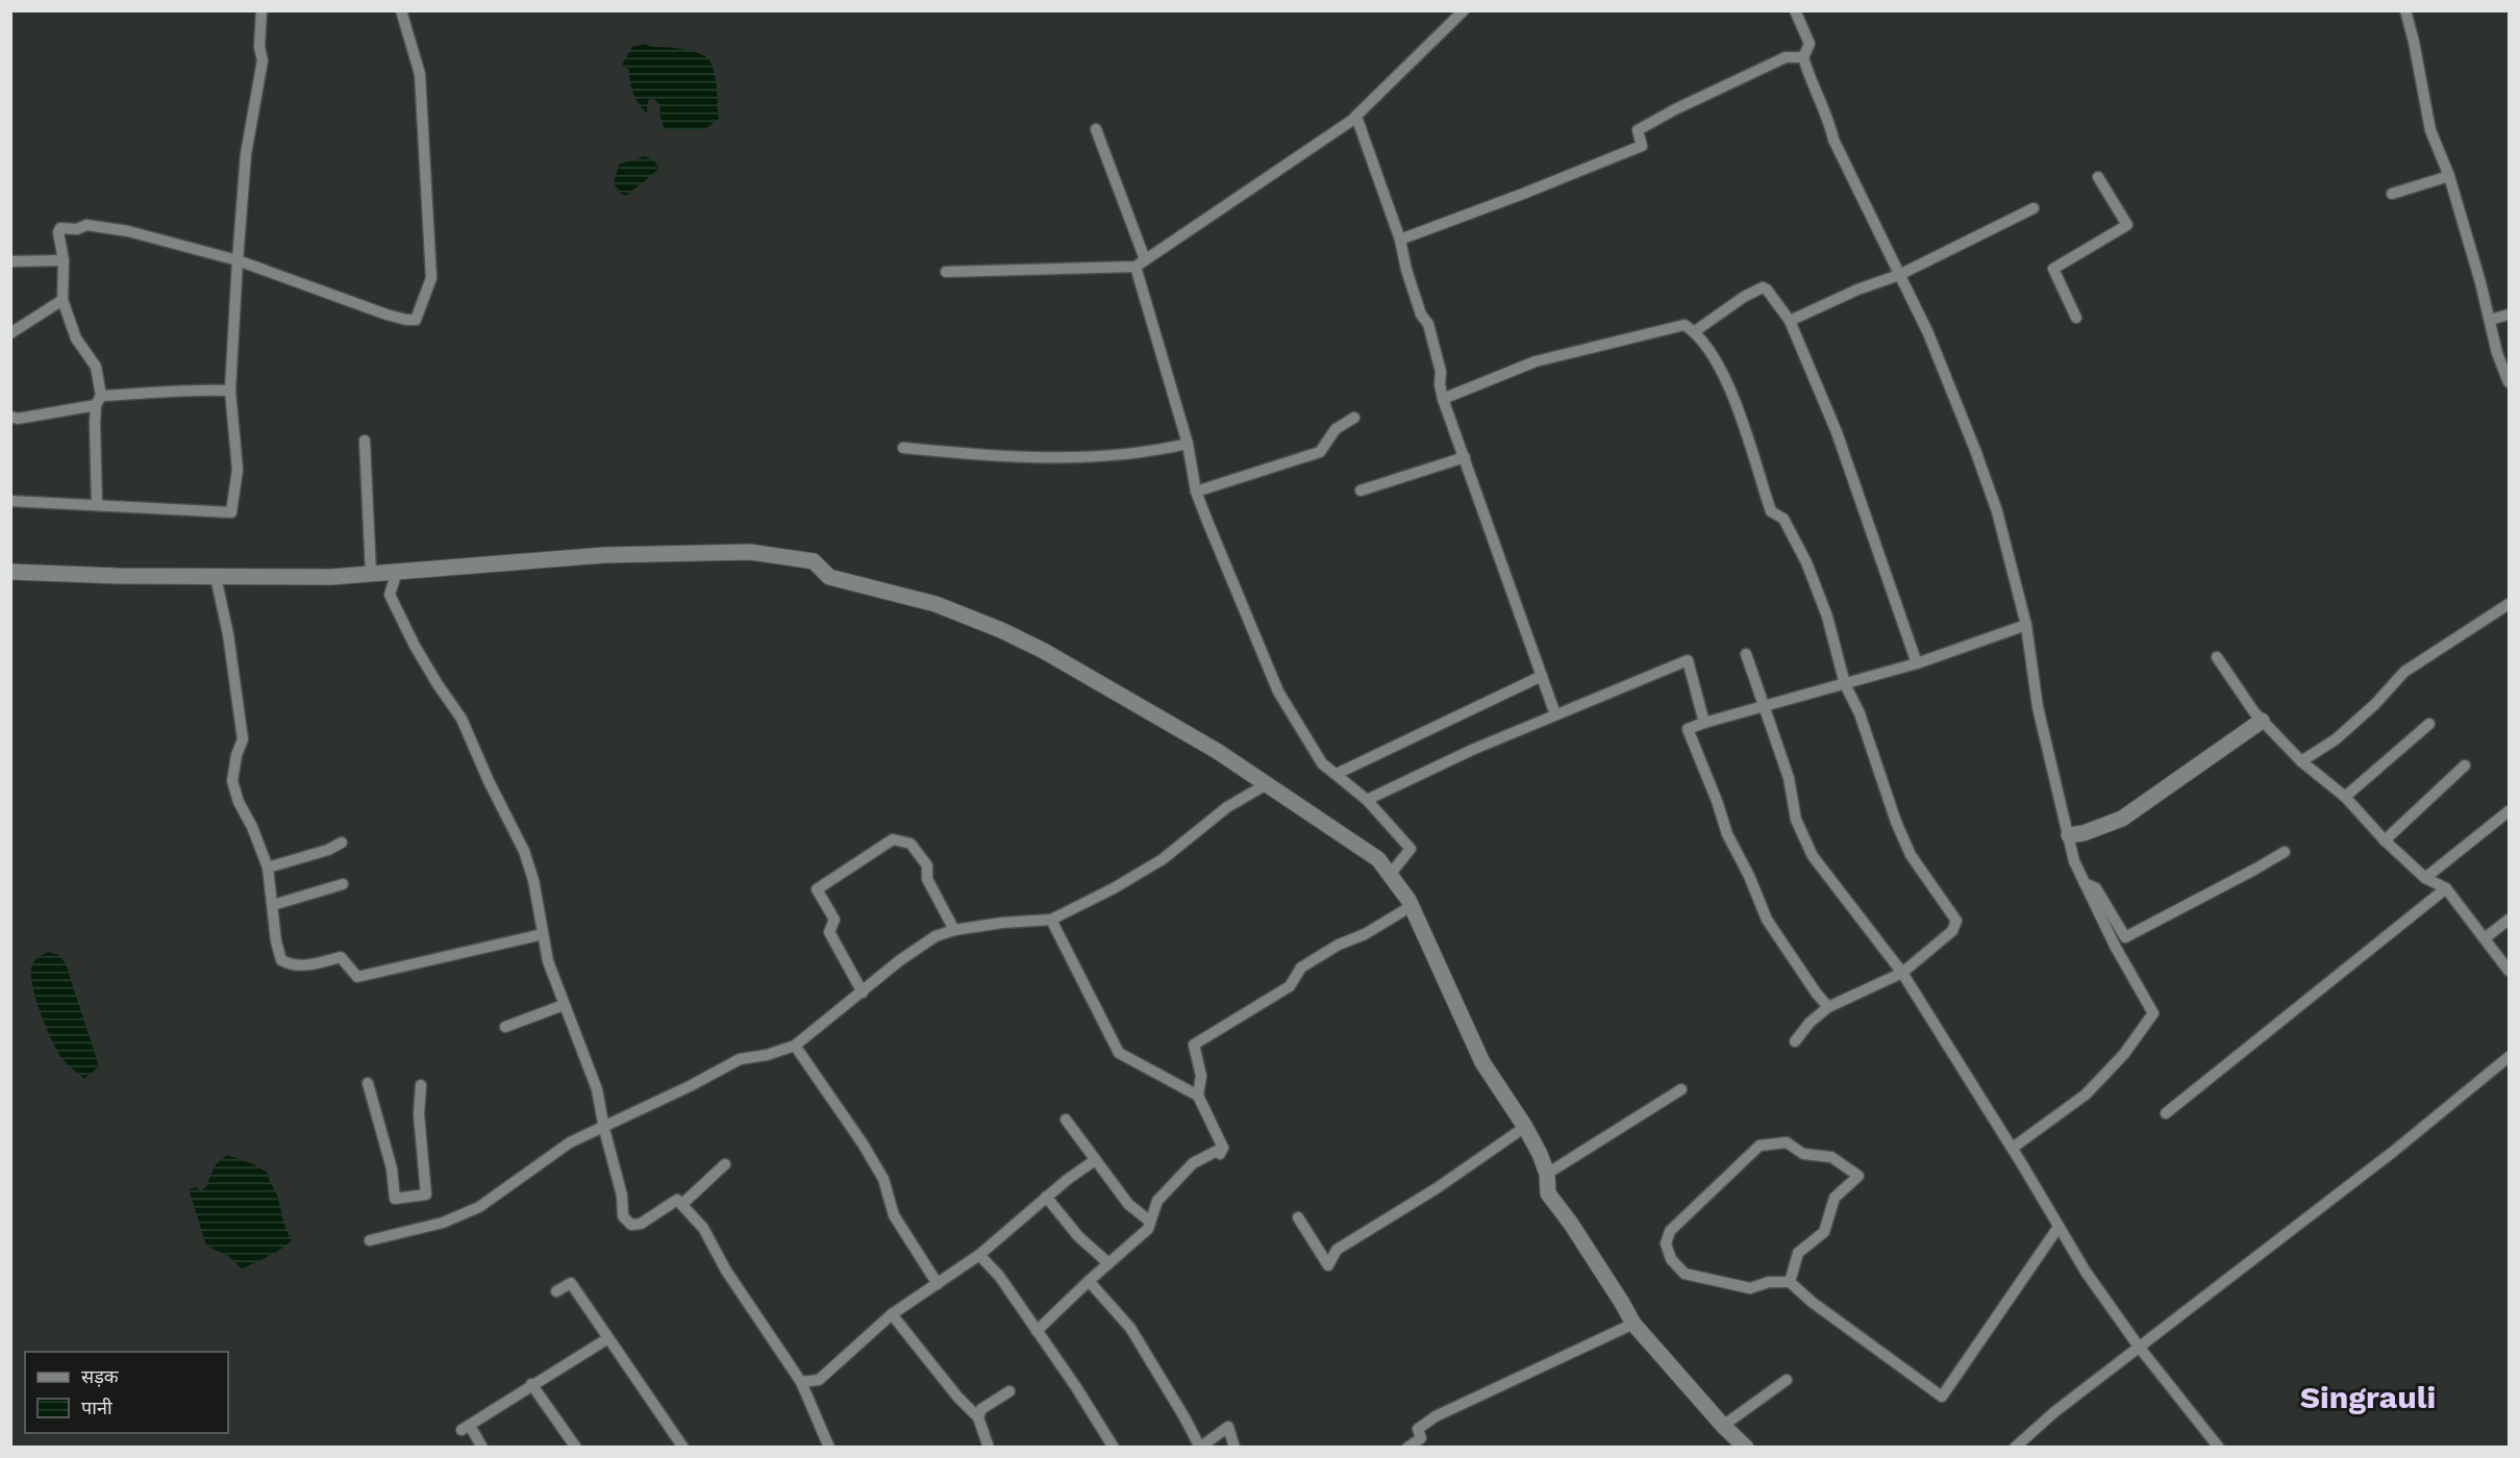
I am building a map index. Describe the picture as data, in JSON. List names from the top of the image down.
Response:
{
  "districts": ["Singrauli"],
  "legend": ["सड़क", "पानी"]
}
